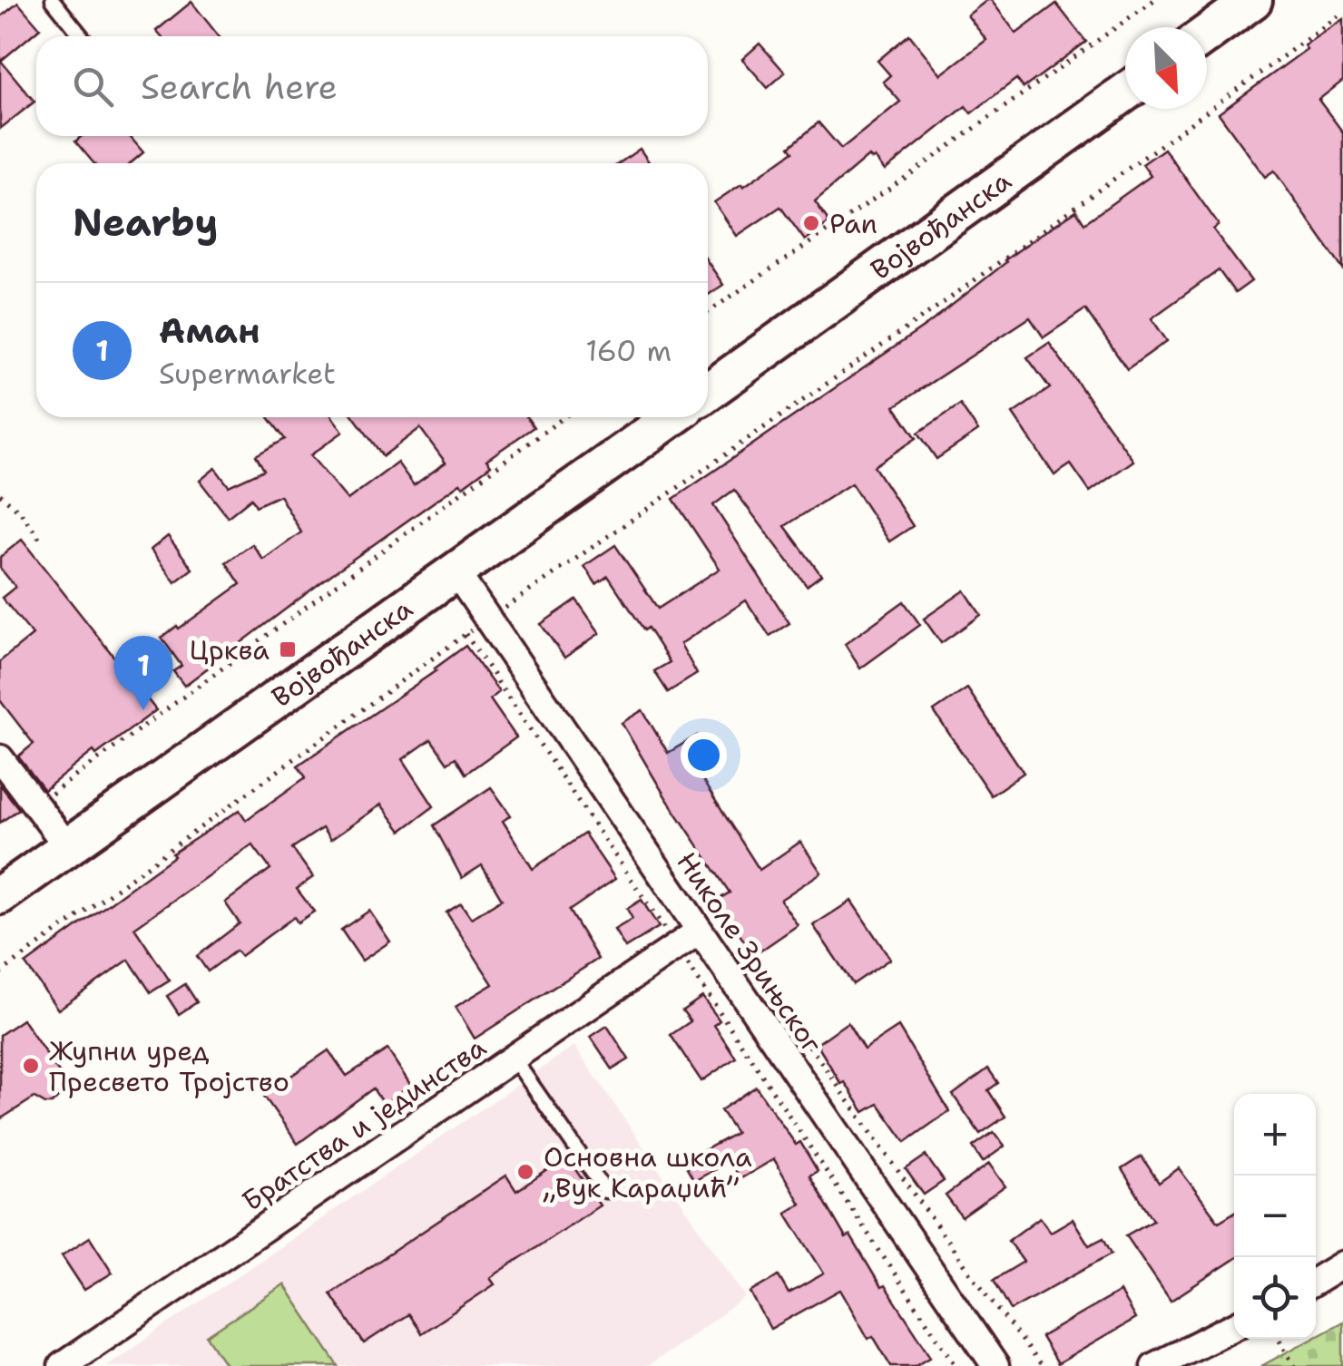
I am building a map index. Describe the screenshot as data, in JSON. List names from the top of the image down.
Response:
{
  "streets": {
    "main road": ["Војвођанска"],
    "street": ["Николе Зрињског", "Братства и јединства"]
  },
  "crossings": [
    ["Војвођанска", "Николе Зрињског"],
    ["Николе Зрињског", "Братства и јединства"]
  ],
  "places": {
    "other": ["Pan", "Жупни уред Пресвето Тројство", "Основна школа „Вук Караџић”"],
    "transit": ["Црква"]
  },
  "north": "bottom right",
  "page": {
    "search": "Search here",
    "heading": "Nearby",
    "list": [
      {
        "mark": "1",
        "name": "Аман",
        "note": "Supermarket",
        "value": "160 m"
      }
    ],
    "pins": "1",
    "map_buttons": ["+", "−"]
  }
}
